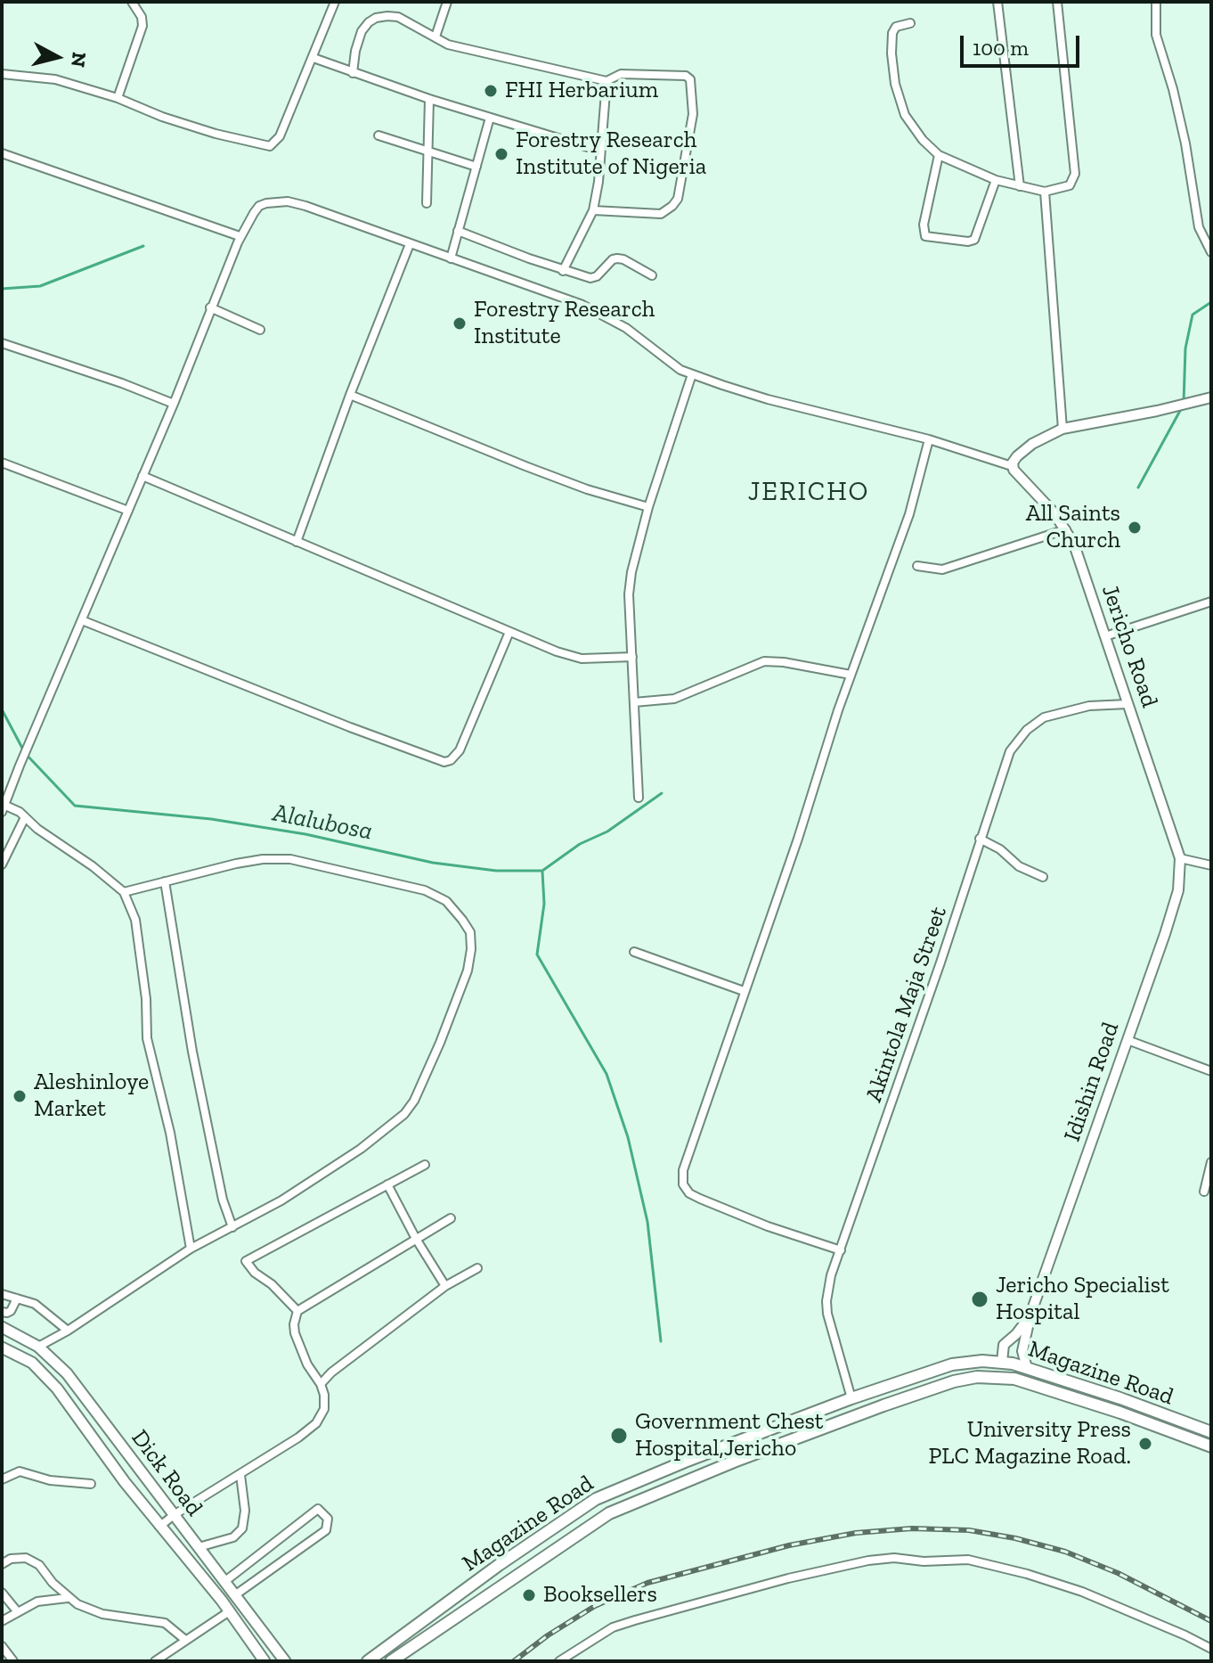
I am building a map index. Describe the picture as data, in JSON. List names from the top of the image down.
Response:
{
  "streets": {
    "main road": ["Magazine Road", "Dick Road"],
    "street": ["Jericho Road", "Akintola Maja Street", "Idishin Road"]
  },
  "crossings": [
    ["Jericho Road", "Akintola Maja Street"],
    ["Jericho Road", "Idishin Road"],
    ["Akintola Maja Street", "Magazine Road"]
  ],
  "districts": ["JERICHO"],
  "water": ["Alalubosa"],
  "places": [
    "FHI Herbarium",
    "Forestry Research Institute of Nigeria",
    "Forestry Research Institute",
    "All Saints Church",
    "Aleshinloye Market",
    "Jericho Specialist Hospital",
    "Government Chest Hospital,Jericho",
    "University Press PLC Magazine Road.",
    "Booksellers"
  ],
  "scale_bar": "100 m",
  "north": "right"
}
